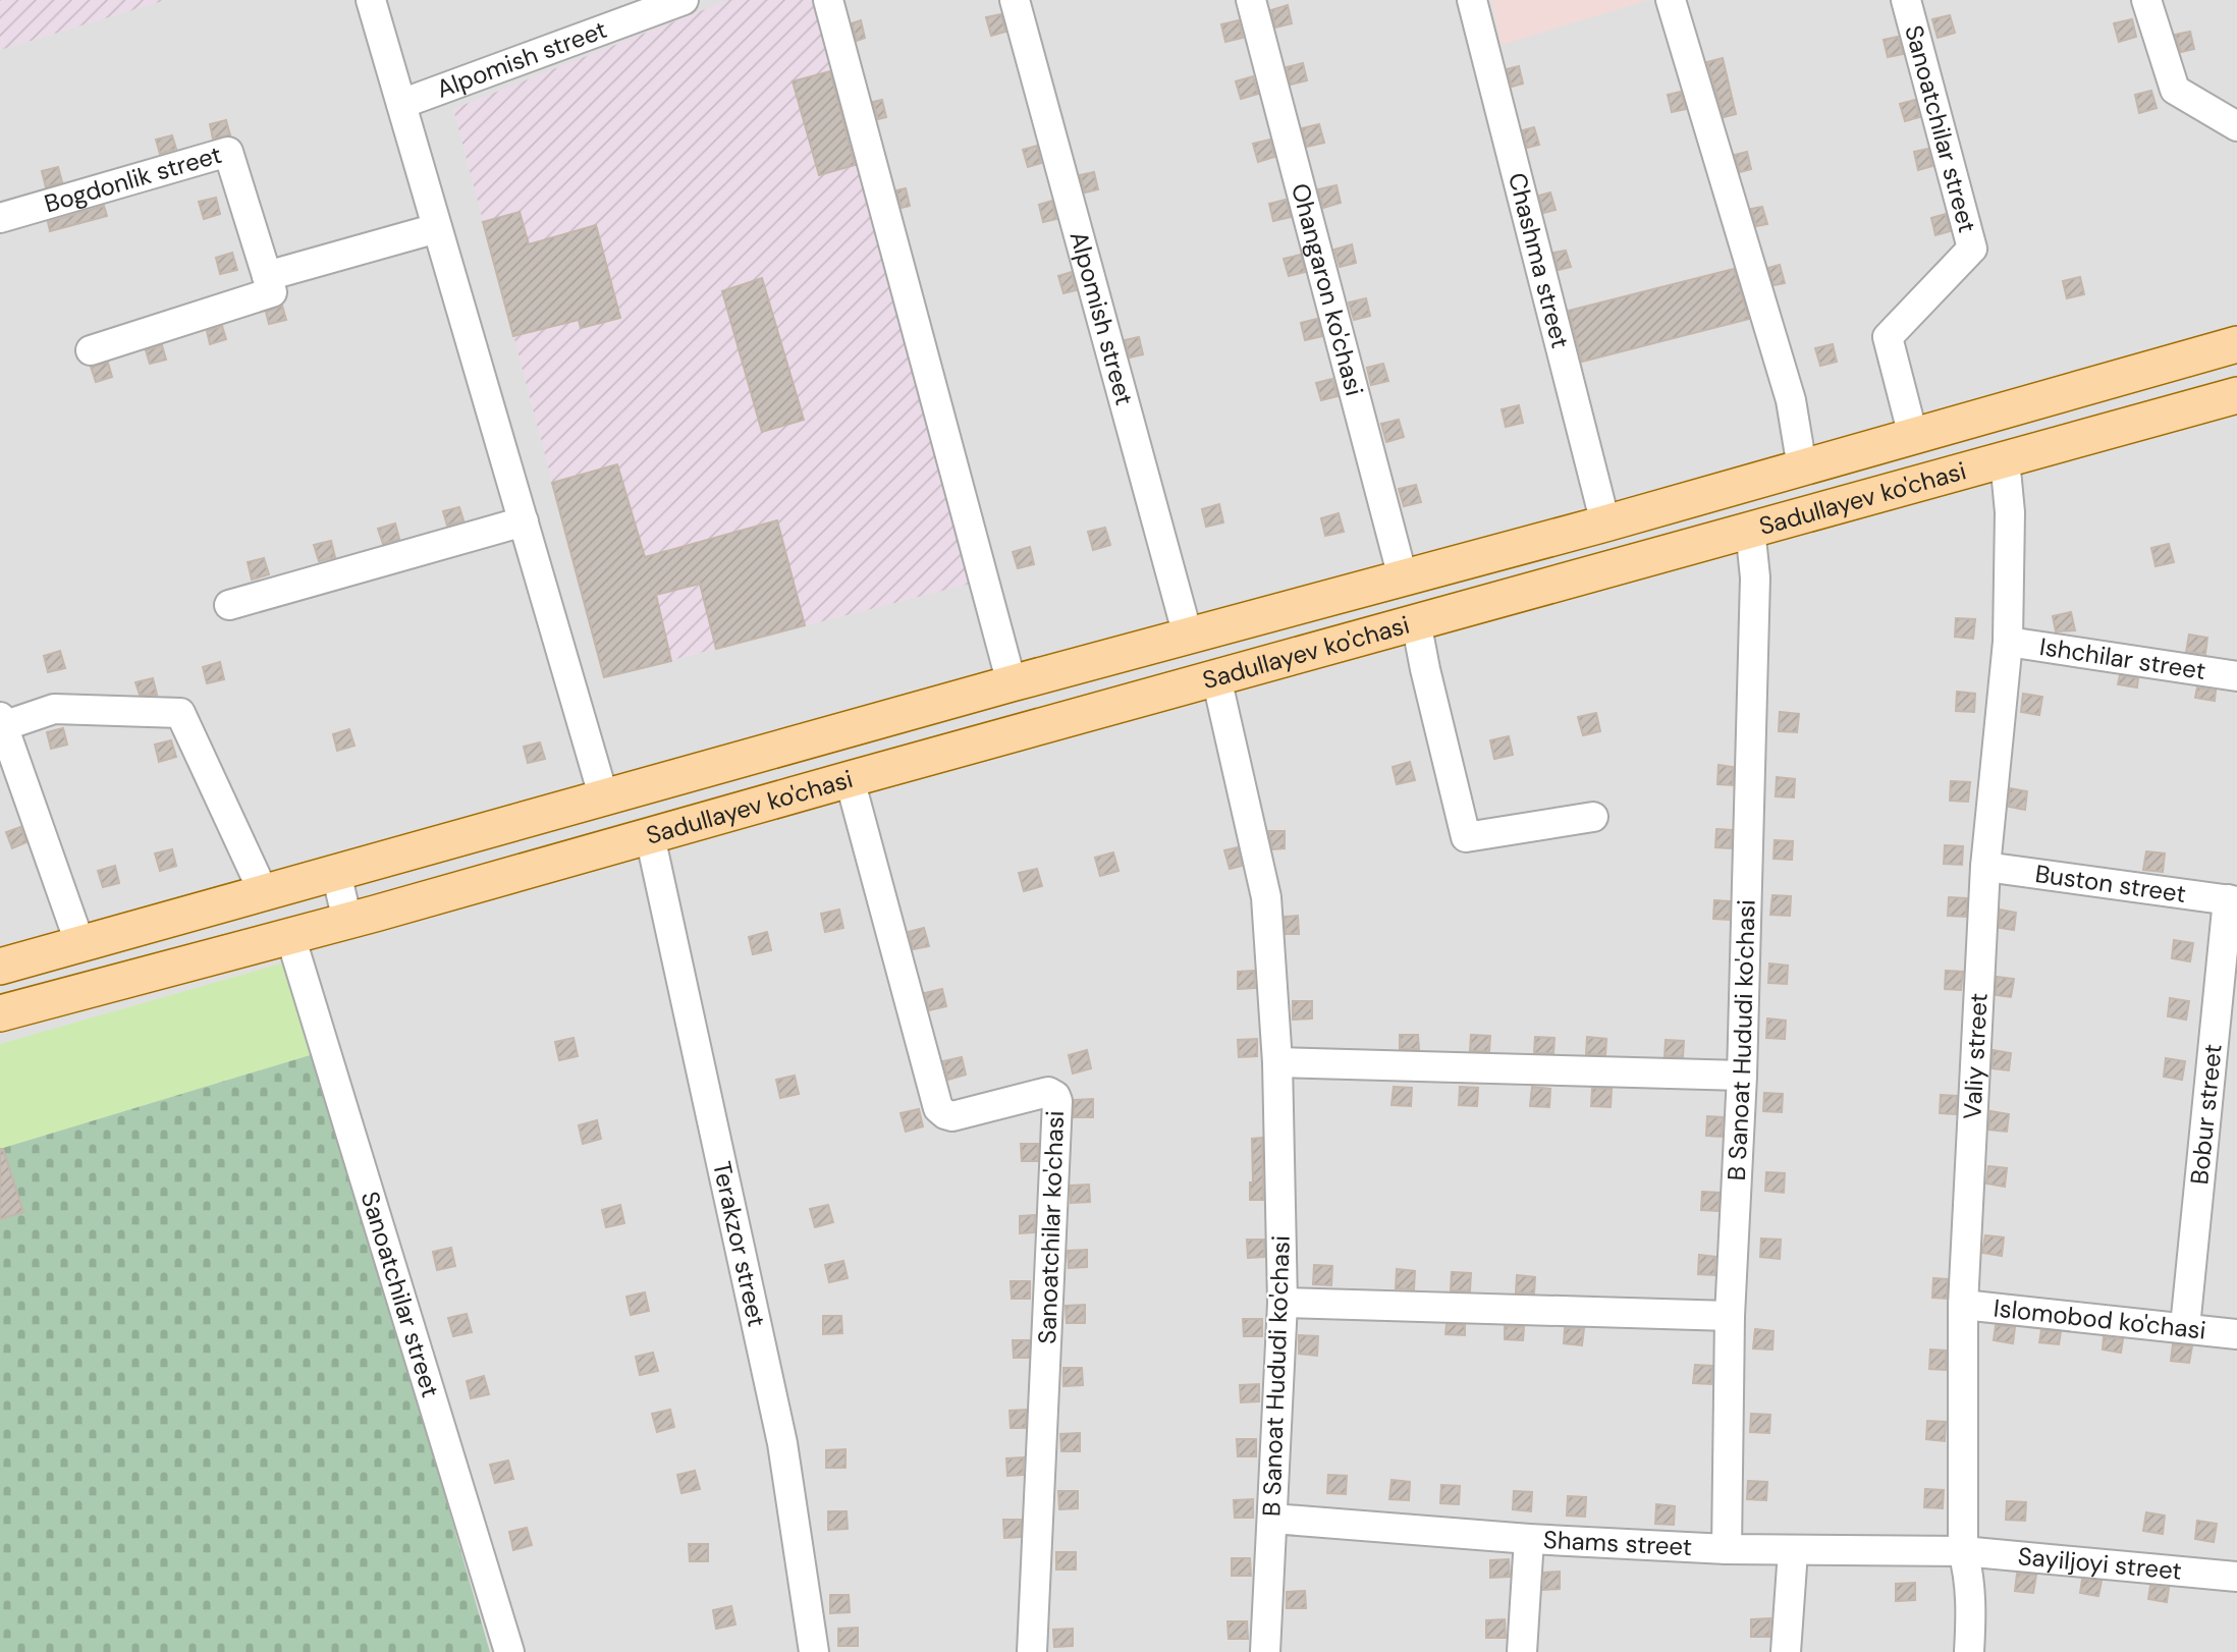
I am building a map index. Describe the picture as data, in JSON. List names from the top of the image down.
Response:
{
  "streets": {
    "main road": ["Sadullayev ko'chasi"],
    "street": [
      "Alpomish street",
      "Sanoatchilar street",
      "Bogdonlik street",
      "Chashma street",
      "Ohangaron ko'chasi",
      "Ishchilar street",
      "Buston street",
      "B Sanoat Hududi ko'chasi",
      "Valiy street",
      "Bobur street",
      "Sanoatchilar ko'chasi",
      "Terakzor street",
      "Islomobod ko'chasi",
      "Shams street",
      "Sayiljoyi street"
    ]
  },
  "crossings": [
    ["Alpomish street", "Sadullayev ko'chasi"],
    ["Sanoatchilar street", "Sadullayev ko'chasi"],
    ["Chashma street", "Sadullayev ko'chasi"],
    ["Ohangaron ko'chasi", "Sadullayev ko'chasi"],
    ["Sadullayev ko'chasi", "B Sanoat Hududi ko'chasi"],
    ["Sadullayev ko'chasi", "Valiy street"],
    ["Sadullayev ko'chasi", "Sanoatchilar ko'chasi"],
    ["Sadullayev ko'chasi", "Terakzor street"],
    ["Ishchilar street", "Valiy street"],
    ["Buston street", "Valiy street"],
    ["Buston street", "Bobur street"],
    ["B Sanoat Hududi ko'chasi", "Shams street"],
    ["Valiy street", "Islomobod ko'chasi"],
    ["Valiy street", "Shams street"],
    ["Valiy street", "Sayiljoyi street"],
    ["Bobur street", "Islomobod ko'chasi"],
    ["Shams street", "Sayiljoyi street"]
  ]
}
